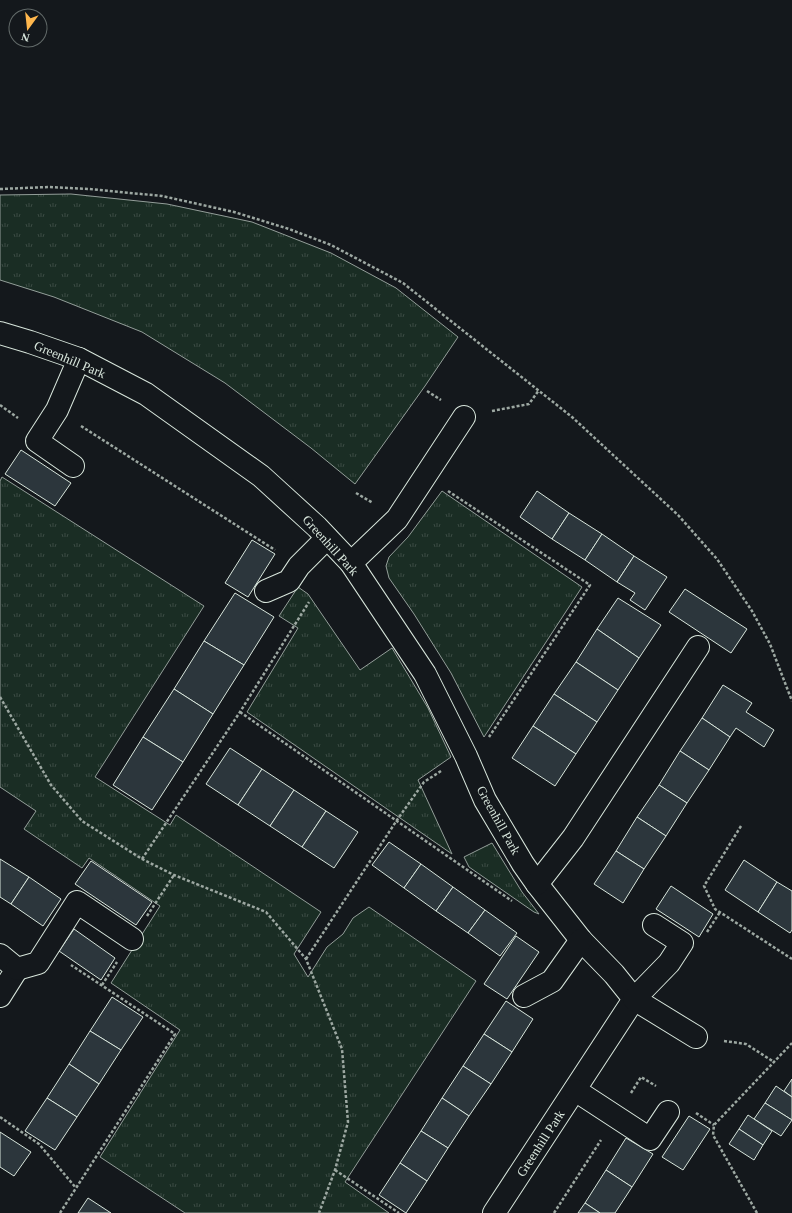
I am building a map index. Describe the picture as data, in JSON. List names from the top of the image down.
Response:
{
  "streets": {
    "street": ["Greenhill Park"]
  },
  "north": "bottom"
}
